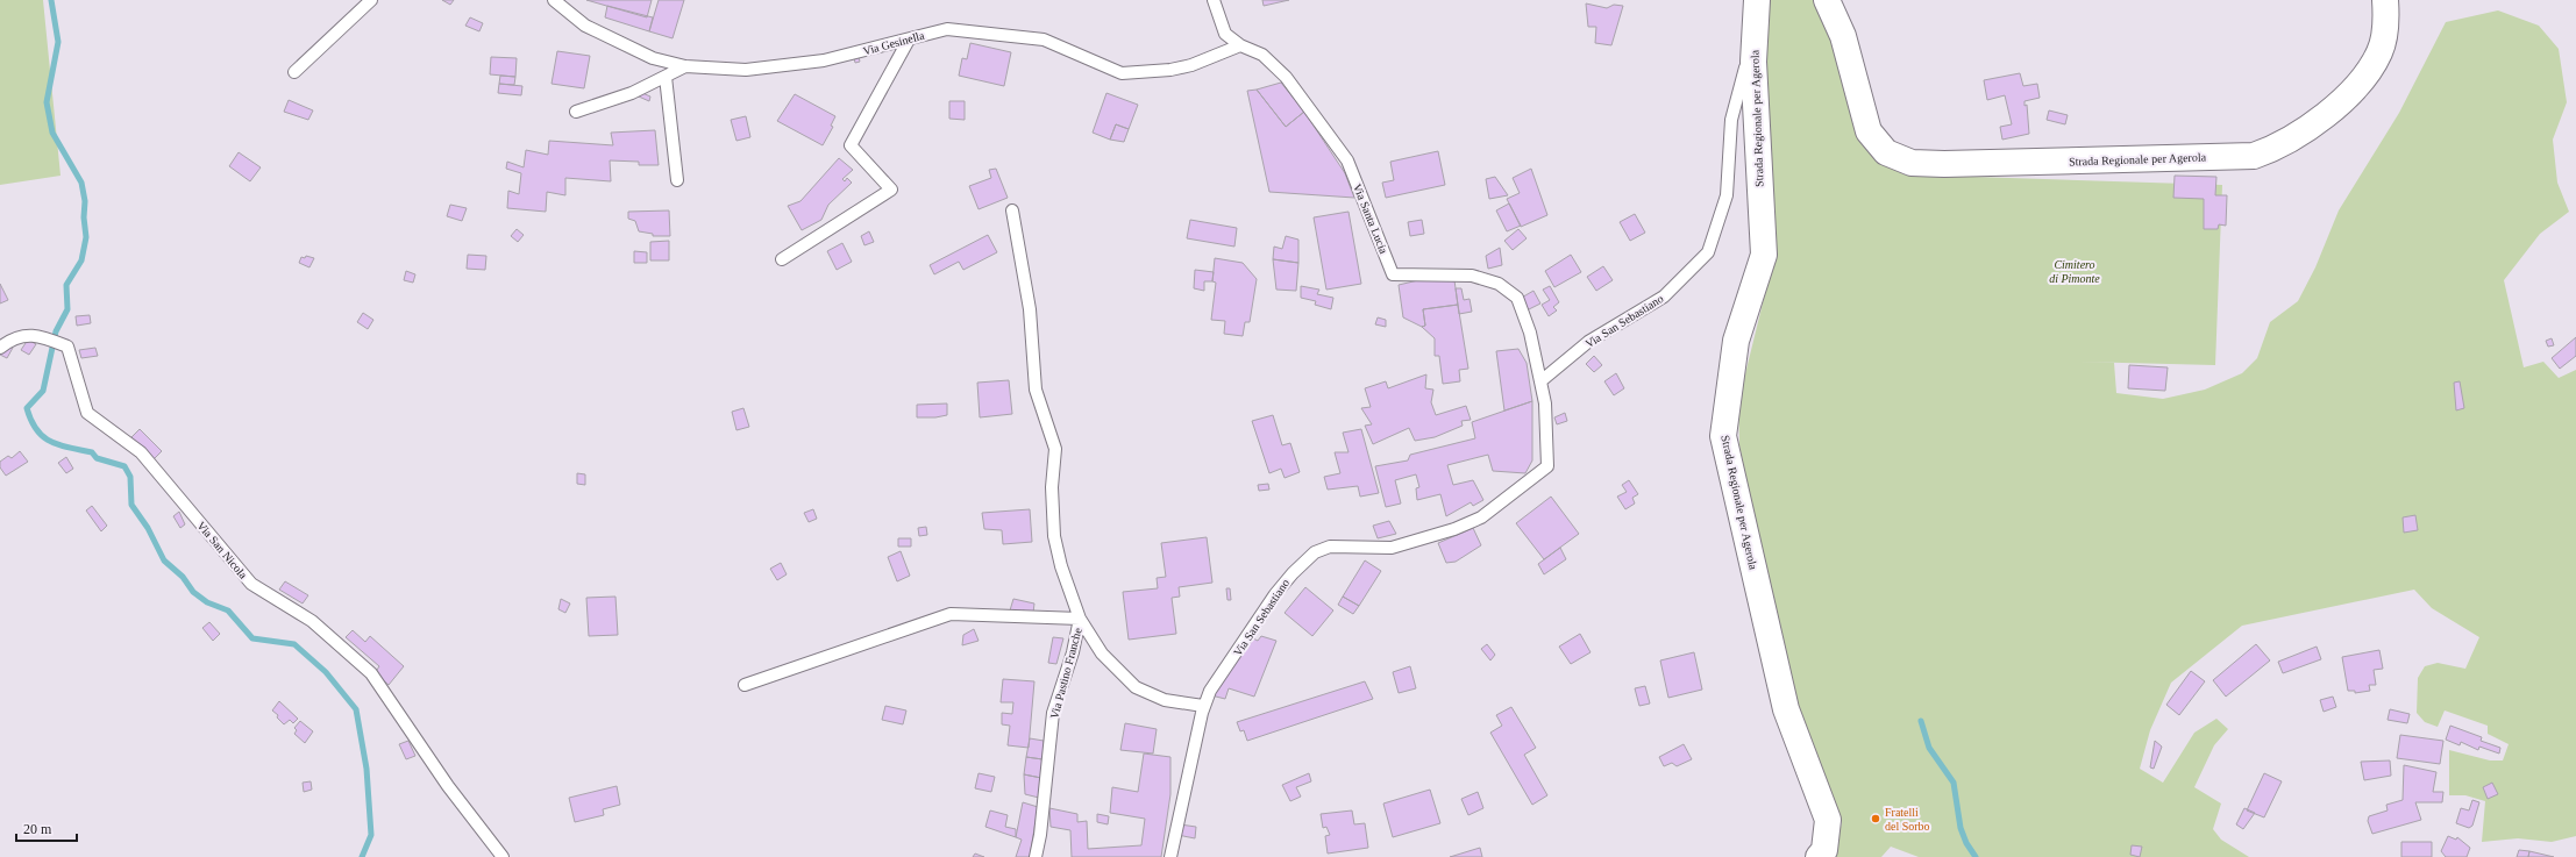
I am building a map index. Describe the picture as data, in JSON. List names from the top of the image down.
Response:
{
  "streets": {
    "main road": ["Strada Regionale per Agerola"],
    "lane": [
      "Via Gesinella",
      "Via Santa Lucia",
      "Via San Sebastiano",
      "Via San Nicola",
      "Via Pastino Franche"
    ]
  },
  "crossings": [
    ["Via Gesinella", "Via Santa Lucia"],
    ["Strada Regionale per Agerola", "Via San Sebastiano"],
    ["Via Santa Lucia", "Via San Sebastiano"],
    ["Via San Sebastiano", "Via Pastino Franche"]
  ],
  "parks": ["Cimitero di Pimonte"],
  "places": ["Fratelli del Sorbo"],
  "scale_bar": "20 m"
}
